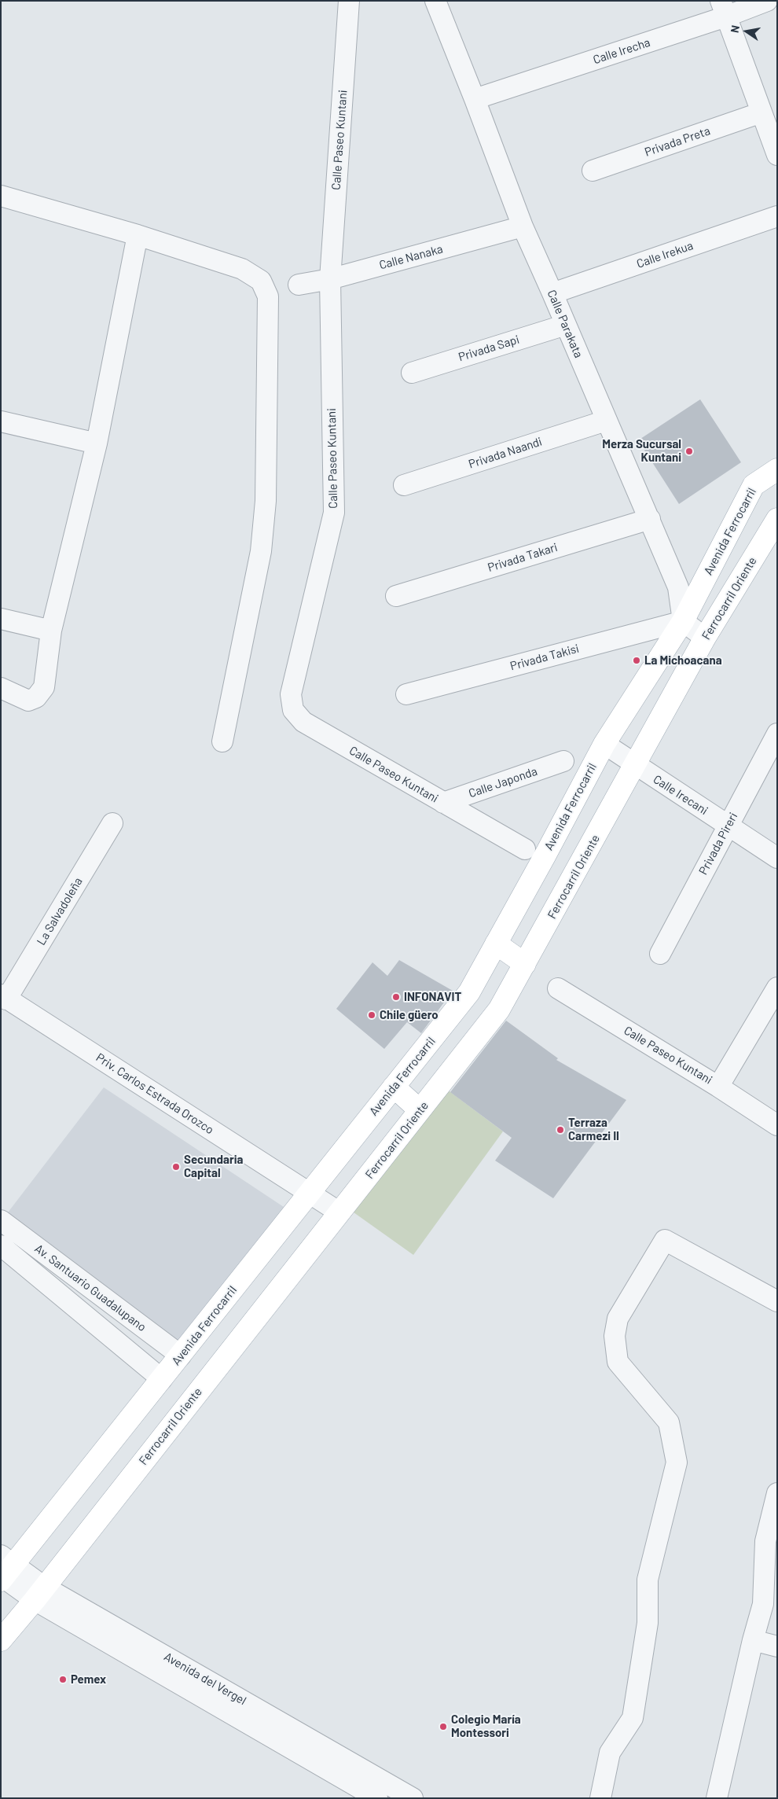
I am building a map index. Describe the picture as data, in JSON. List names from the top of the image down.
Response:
{
  "streets": {
    "main road": ["Avenida Ferrocarril", "Ferrocarril Oriente"],
    "street": [
      "Calle Irecha",
      "Calle Paseo Kuntani",
      "Privada Preta",
      "Calle Irekua",
      "Calle Nanaka",
      "Calle Parakata",
      "Privada Sapi",
      "Privada Naandi",
      "Privada Takari",
      "Privada Takisi",
      "Calle Japonda",
      "Calle Irecani",
      "Privada Pireri",
      "La Salvadoleña",
      "Priv. Carlos Estrada Orozco",
      "Av. Santuario Guadalupano",
      "Avenida del Vergel"
    ]
  },
  "crossings": [
    ["Calle Irecha", "Calle Parakata"],
    ["Calle Paseo Kuntani", "Calle Nanaka"],
    ["Calle Paseo Kuntani", "Calle Japonda"],
    ["Calle Irekua", "Calle Parakata"],
    ["Calle Nanaka", "Calle Parakata"],
    ["Calle Parakata", "Privada Sapi"],
    ["Calle Parakata", "Privada Naandi"],
    ["Calle Parakata", "Avenida Ferrocarril"],
    ["Calle Parakata", "Privada Takari"],
    ["Calle Parakata", "Privada Takisi"],
    ["Avenida Ferrocarril", "Privada Takisi"],
    ["Avenida Ferrocarril", "Calle Irecani"],
    ["Avenida Ferrocarril", "Priv. Carlos Estrada Orozco"],
    ["Avenida Ferrocarril", "Av. Santuario Guadalupano"],
    ["Avenida Ferrocarril", "Avenida del Vergel"],
    ["Ferrocarril Oriente", "Calle Irecani"],
    ["Ferrocarril Oriente", "Avenida del Vergel"],
    ["Calle Irecani", "Privada Pireri"],
    ["La Salvadoleña", "Priv. Carlos Estrada Orozco"]
  ],
  "places": [
    "Merza Sucursal Kuntani",
    "La Michoacana",
    "INFONAVIT",
    "Chile güero",
    "Terraza Carmezi II",
    "Secundaria Capital",
    "Pemex",
    "Colegio María Montessori"
  ],
  "north": "left"
}
